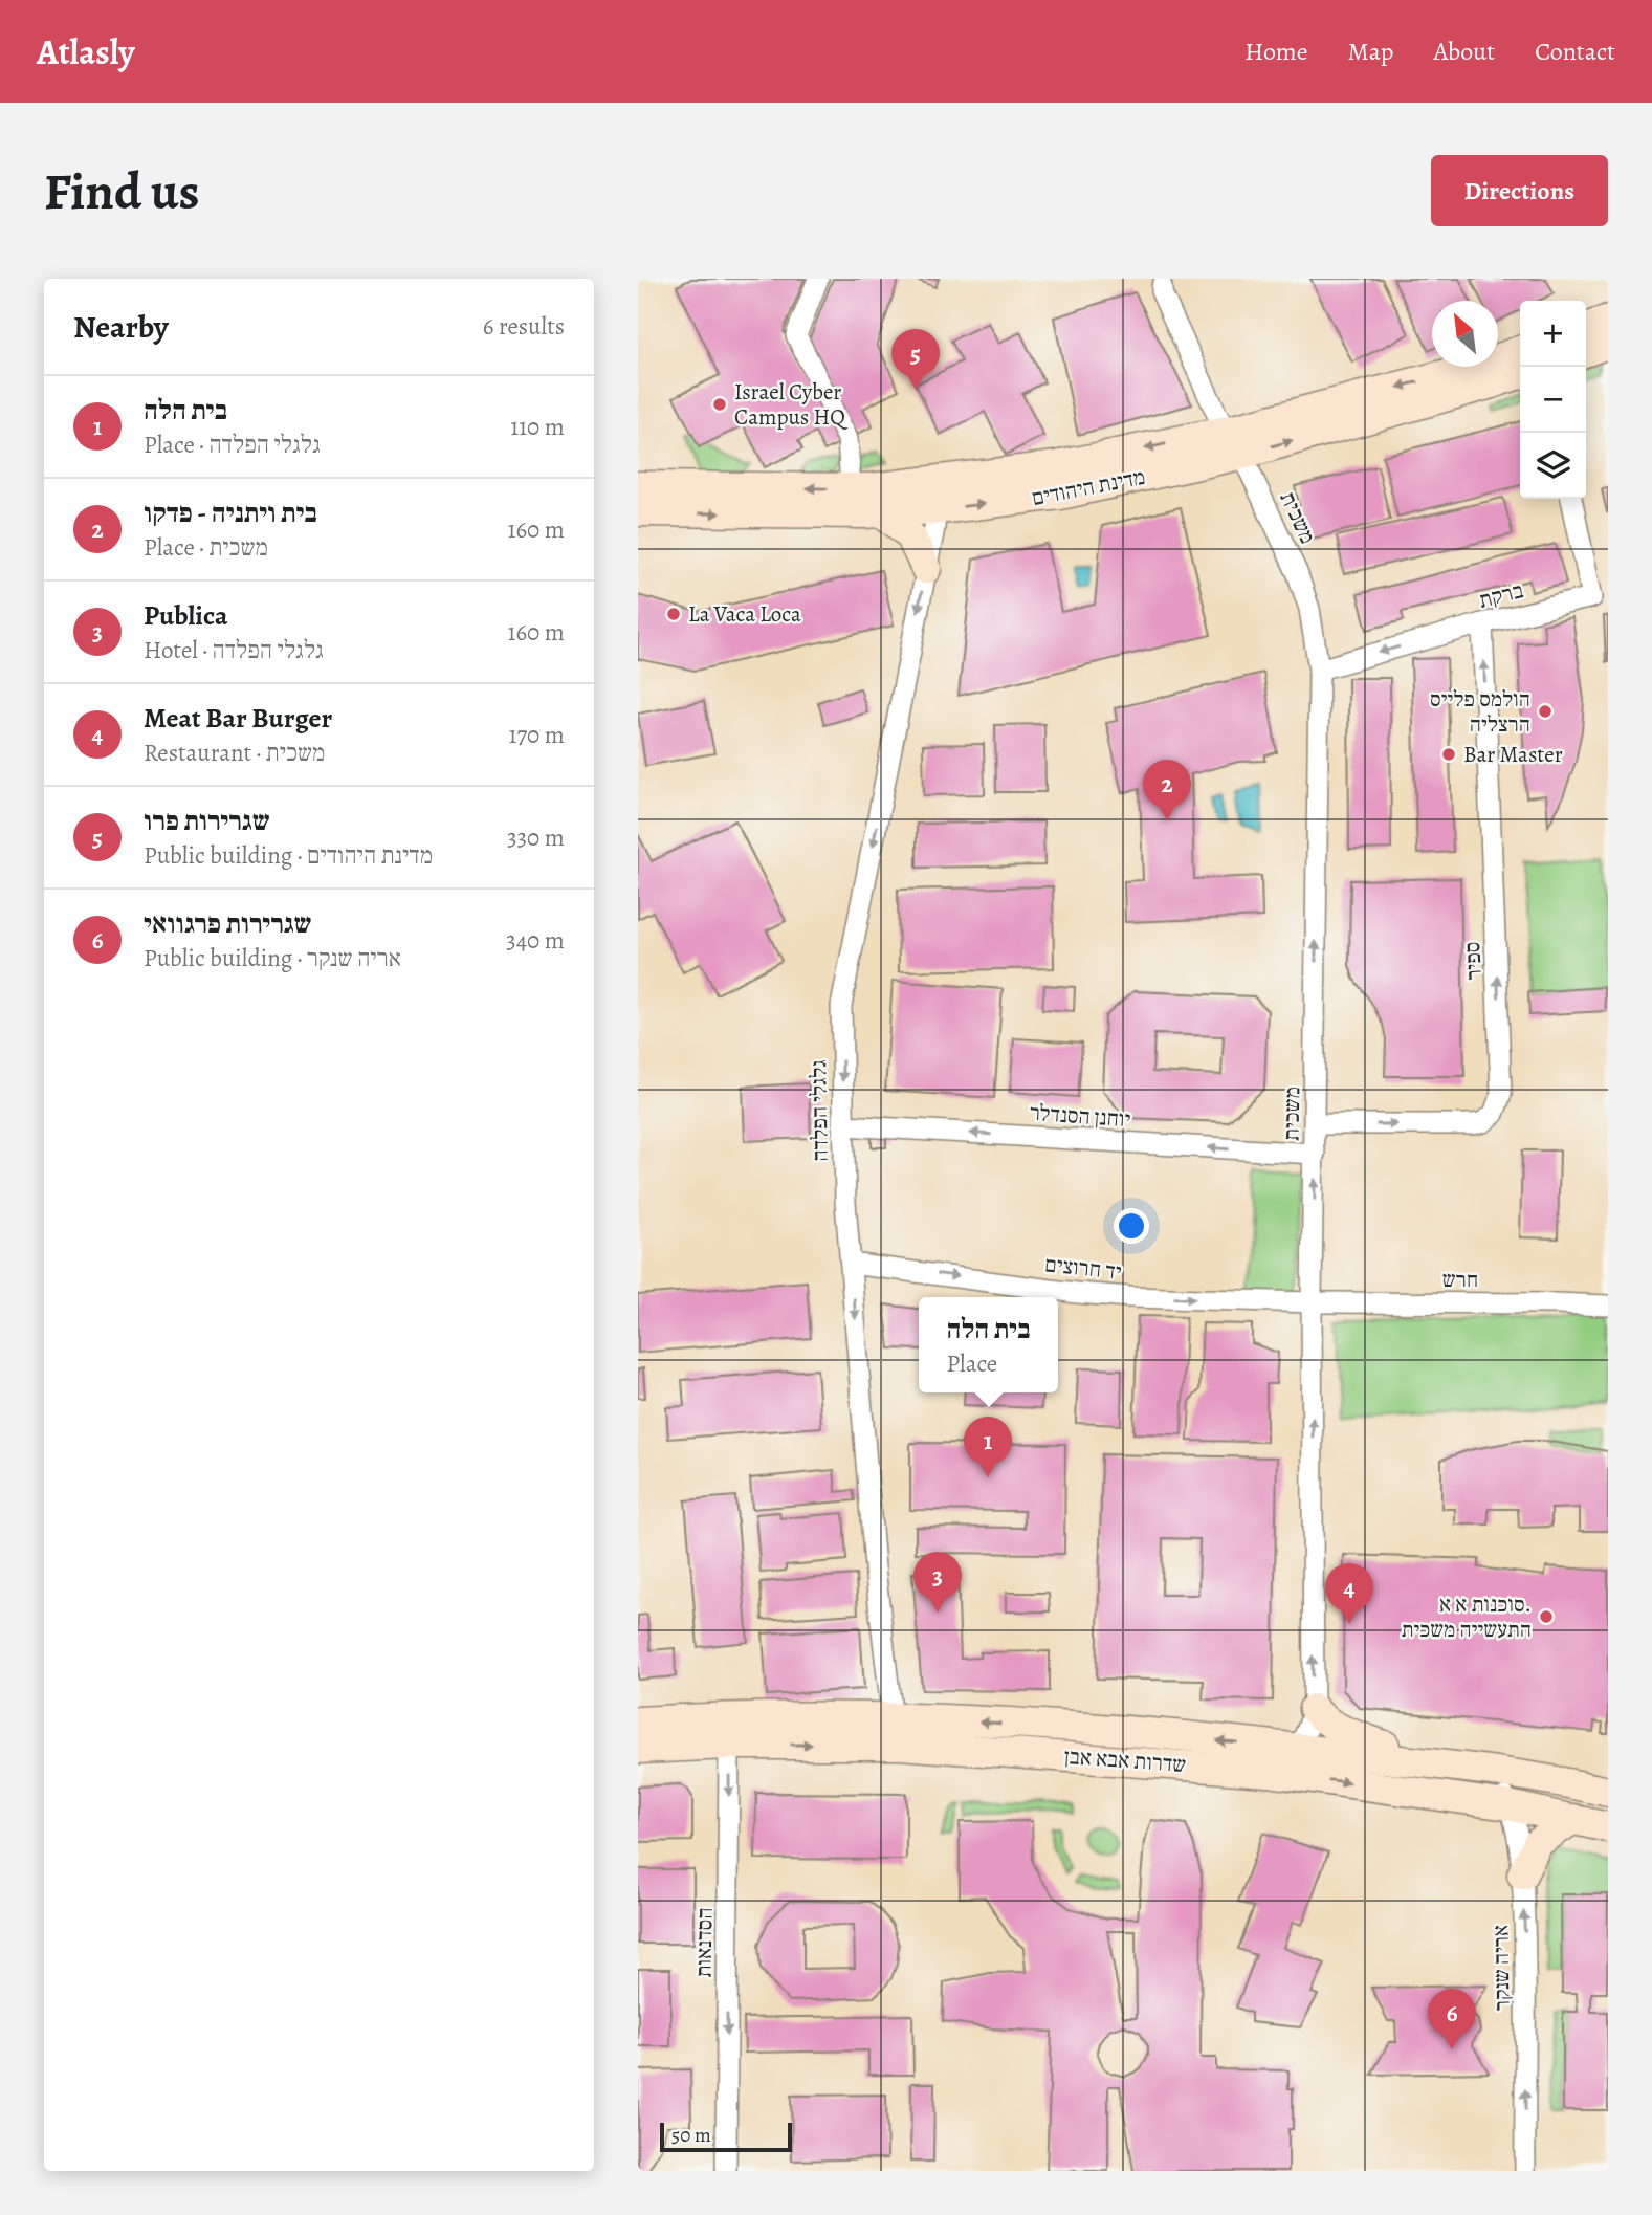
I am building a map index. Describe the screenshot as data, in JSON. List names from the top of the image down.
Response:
{
  "streets": {
    "main road": ["מדינת היהודים", "שדרות אבא אבן"],
    "street": [
      "משכית",
      "ברקת",
      "ספיר",
      "גלגלי הפלדה",
      "יוחנן הסנדלר",
      "יד חרוצים",
      "חרש",
      "הסדנאות",
      "אריה שנקר"
    ]
  },
  "crossings": [
    ["מדינת היהודים", "משכית"],
    ["מדינת היהודים", "גלגלי הפלדה"],
    ["משכית", "ברקת"],
    ["משכית", "ספיר"],
    ["משכית", "יוחנן הסנדלר"],
    ["משכית", "יד חרוצים"],
    ["משכית", "חרש"],
    ["משכית", "שדרות אבא אבן"],
    ["ברקת", "ספיר"],
    ["גלגלי הפלדה", "יוחנן הסנדלר"],
    ["גלגלי הפלדה", "יד חרוצים"],
    ["גלגלי הפלדה", "שדרות אבא אבן"],
    ["יד חרוצים", "חרש"],
    ["שדרות אבא אבן", "הסדנאות"],
    ["שדרות אבא אבן", "אריה שנקר"]
  ],
  "one_way": [
    "משכית",
    "ברקת",
    "גלגלי הפלדה",
    "יוחנן הסנדלר",
    "יד חרוצים",
    "הסדנאות",
    "אריה שנקר"
  ],
  "places": [
    "Israel Cyber Campus HQ",
    "La Vaca Loca",
    "הולמס פלייס הרצליה",
    "Bar Master",
    "סוכנות א א. התעשייה משכית"
  ],
  "scale_bar": "50 m",
  "north": "top left",
  "page": {
    "header": "Atlasly",
    "nav": [
      "Home",
      "Map",
      "About",
      "Contact"
    ],
    "buttons": "Directions",
    "title": "Find us",
    "heading": ["Nearby", "6 results"],
    "map_buttons": ["+", "−"],
    "pins": [
      "5",
      "2",
      "1",
      "3",
      "4",
      "6"
    ],
    "list": [
      {
        "mark": "1",
        "name": "בית הלה",
        "note": "Place · גלגלי הפלדה",
        "value": "110 m"
      },
      {
        "mark": "2",
        "name": "בית ויתניה - פדקו",
        "note": "Place · משכית",
        "value": "160 m"
      },
      {
        "mark": "3",
        "name": "Publica",
        "note": "Hotel · גלגלי הפלדה",
        "value": "160 m"
      },
      {
        "mark": "4",
        "name": "Meat Bar Burger",
        "note": "Restaurant · משכית",
        "value": "170 m"
      },
      {
        "mark": "5",
        "name": "שגרירות פרו",
        "note": "Public building · מדינת היהודים",
        "value": "330 m"
      },
      {
        "mark": "6",
        "name": "שגרירות פרגוואי",
        "note": "Public building · אריה שנקר",
        "value": "340 m"
      }
    ],
    "popup": ["בית הלה", "Place"],
    "scale": "50 m"
  }
}
